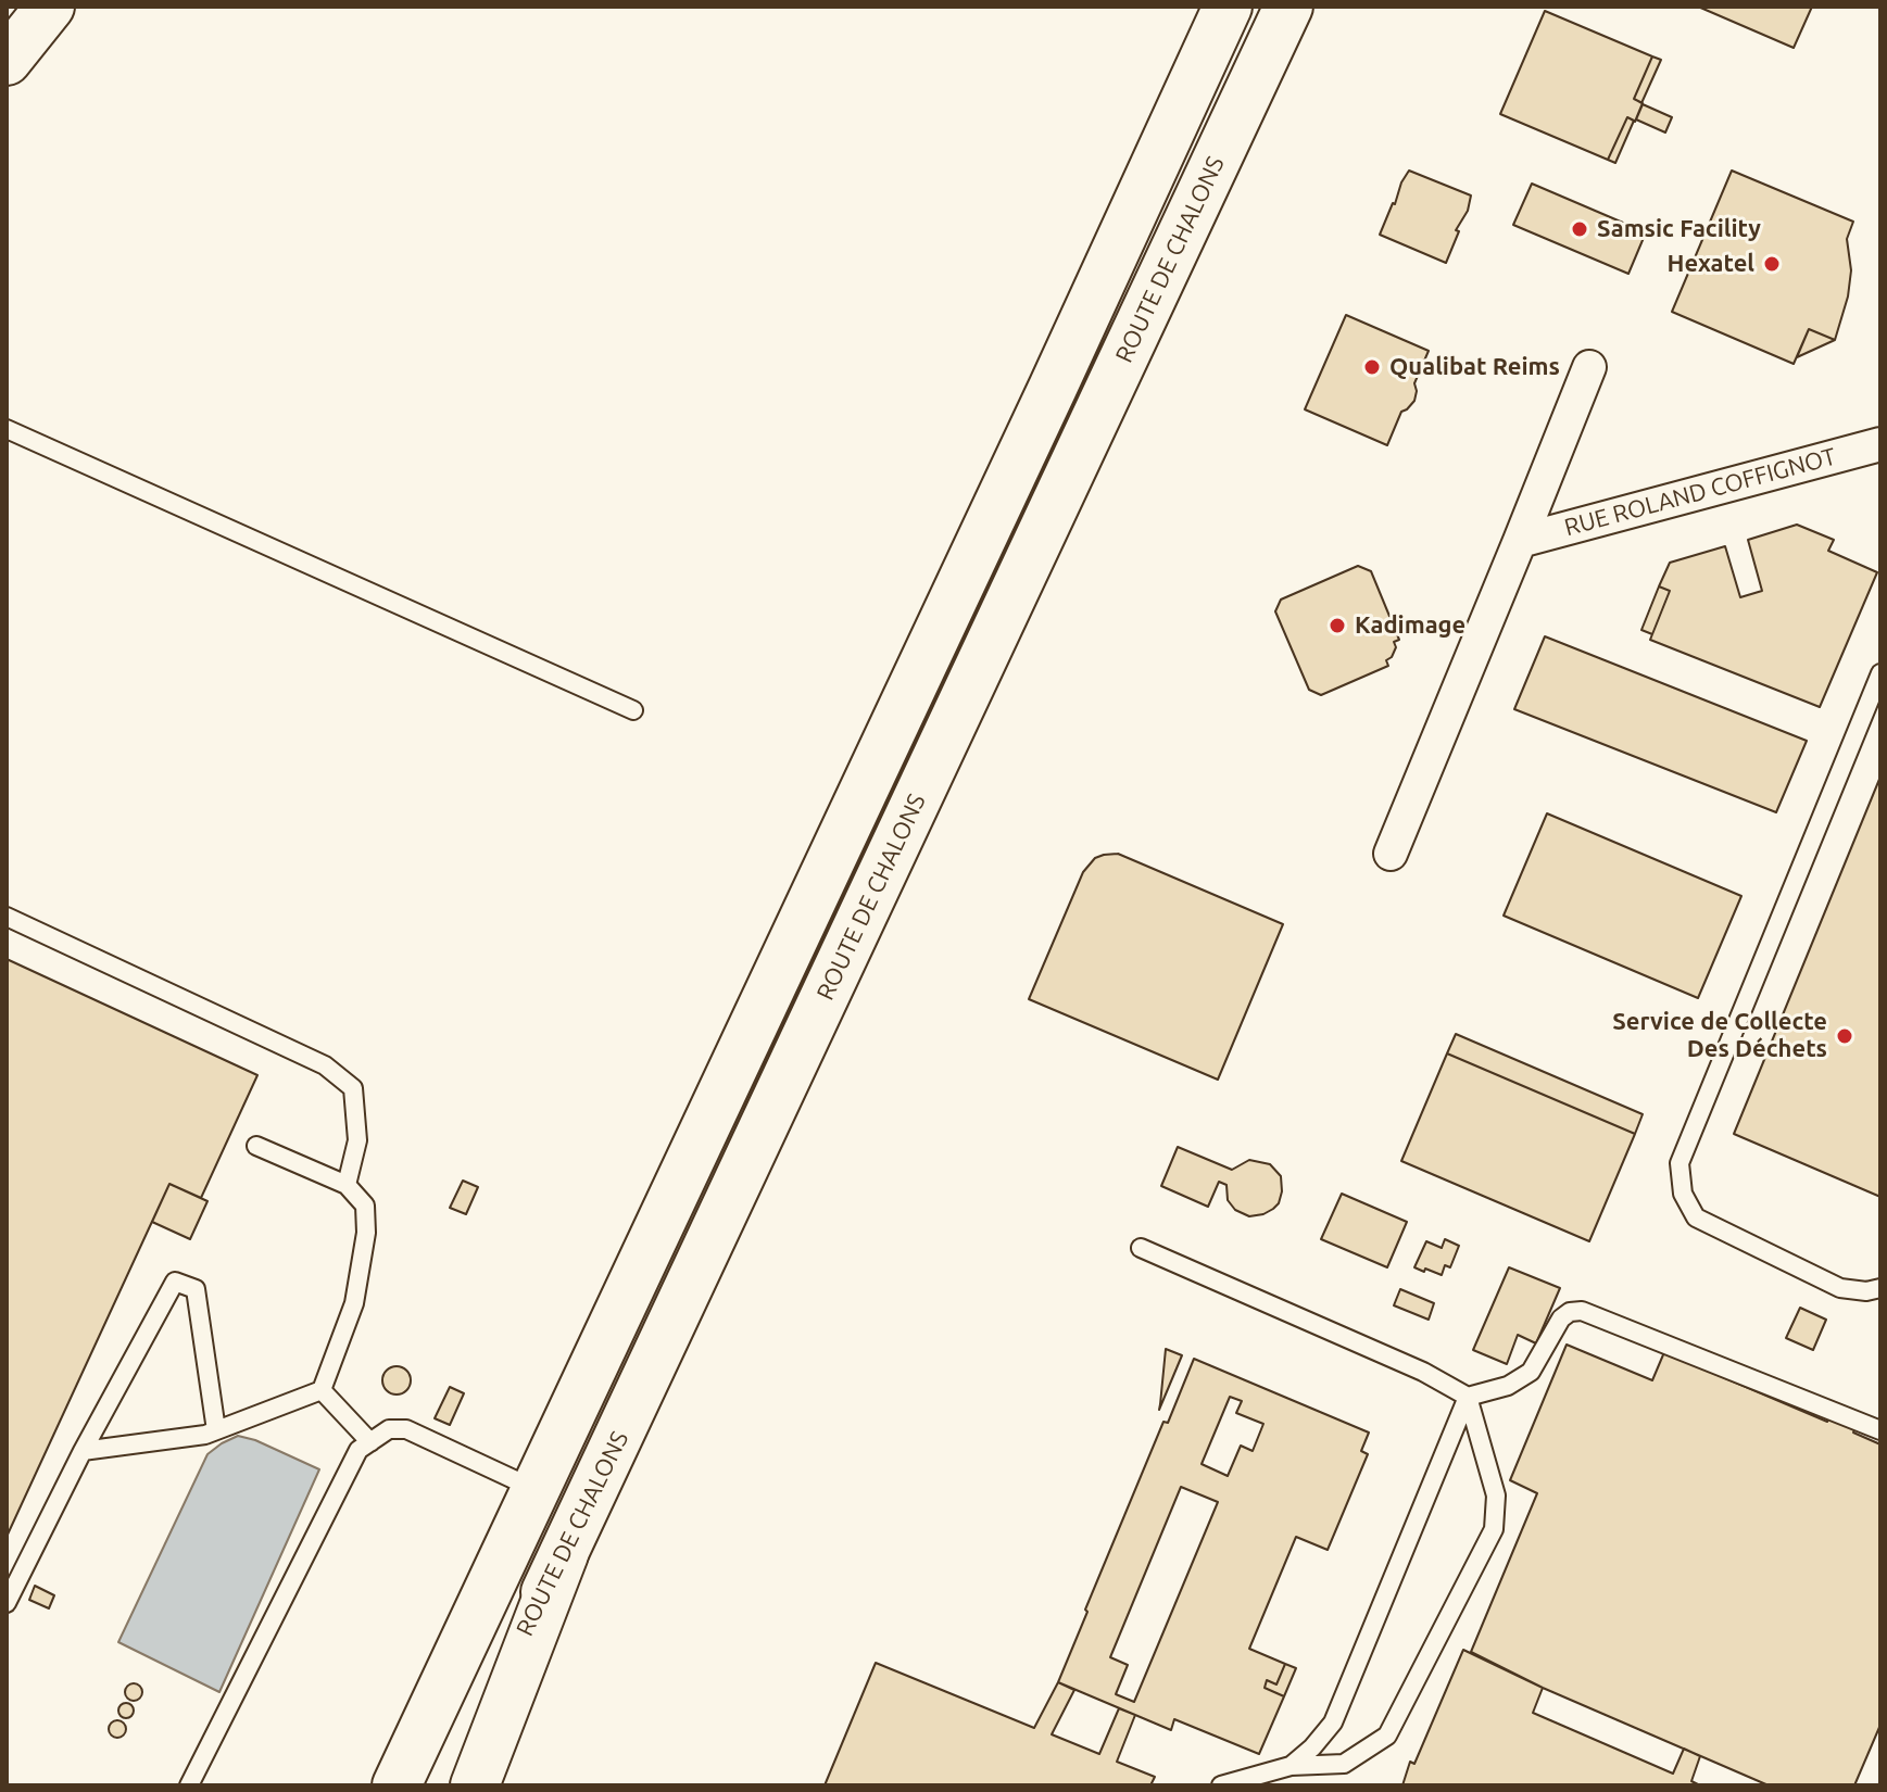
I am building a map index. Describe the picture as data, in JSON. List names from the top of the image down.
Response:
{
  "streets": {
    "main road": ["ROUTE DE CHALONS"],
    "street": ["RUE ROLAND COFFIGNOT"]
  },
  "places": [
    "Samsic Facility",
    "Hexatel",
    "Qualibat Reims",
    "Kadimage",
    "Service de Collecte Des Déchets"
  ]
}
